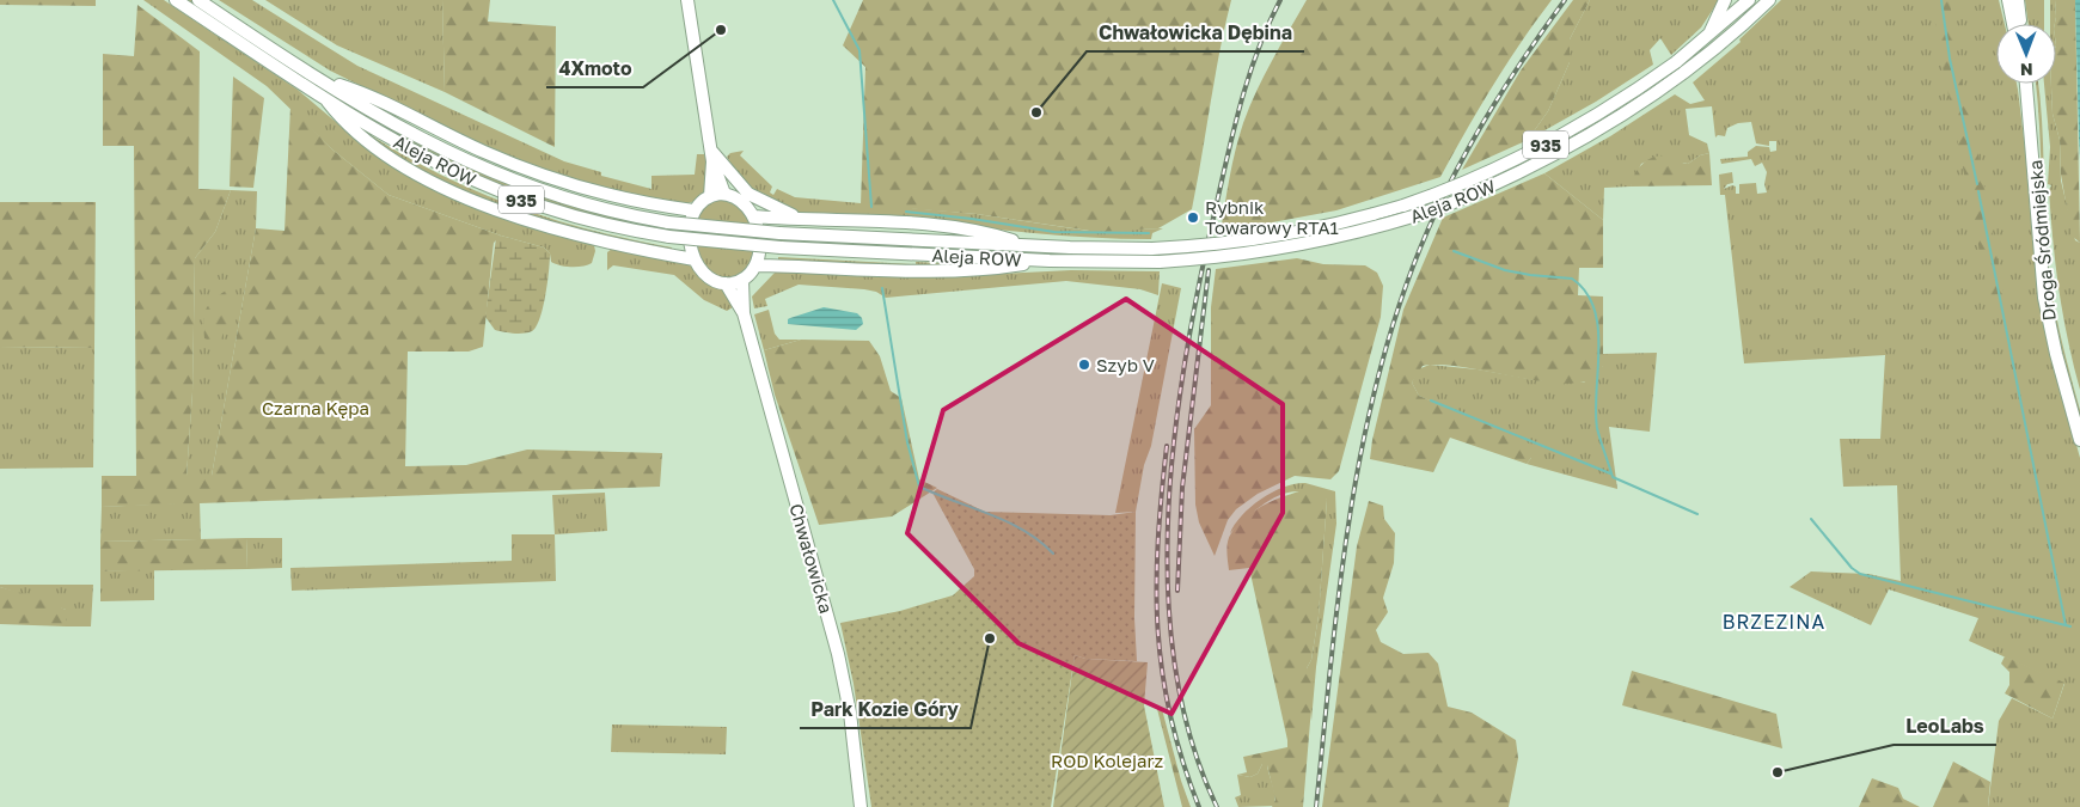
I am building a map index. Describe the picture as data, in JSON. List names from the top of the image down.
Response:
{
  "streets": {
    "main road": [
      "935",
      "Aleja ROW",
      "Droga Śródmiejska",
      "Chwałowicka"
    ]
  },
  "districts": ["BRZEZINA"],
  "parks": ["Czarna Kępa", "ROD Kolejarz"],
  "places": [
    "4Xmoto",
    "Chwałowicka Dębina",
    "Rybnik Towarowy RTA1",
    "Szyb V",
    "Park Kozie Góry",
    "LeoLabs"
  ],
  "north": "bottom"
}
